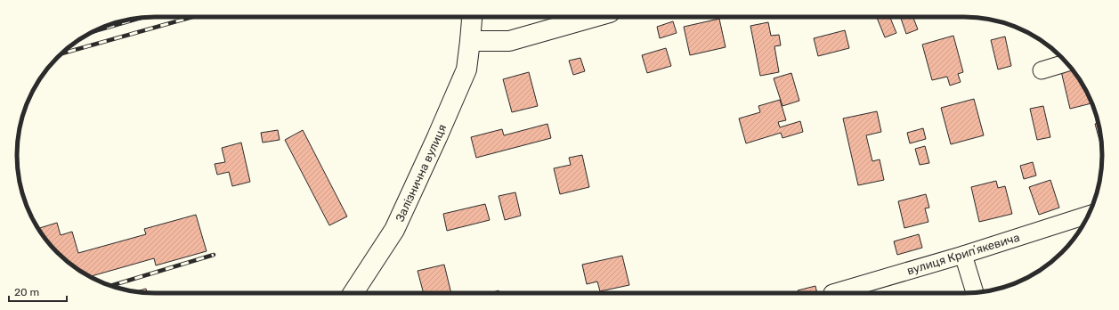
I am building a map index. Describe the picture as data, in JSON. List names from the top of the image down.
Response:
{
  "streets": {
    "main road": ["Залізнична вулиця"],
    "street": ["вулиця Крипʼякевича"]
  },
  "scale_bar": "20 m"
}
